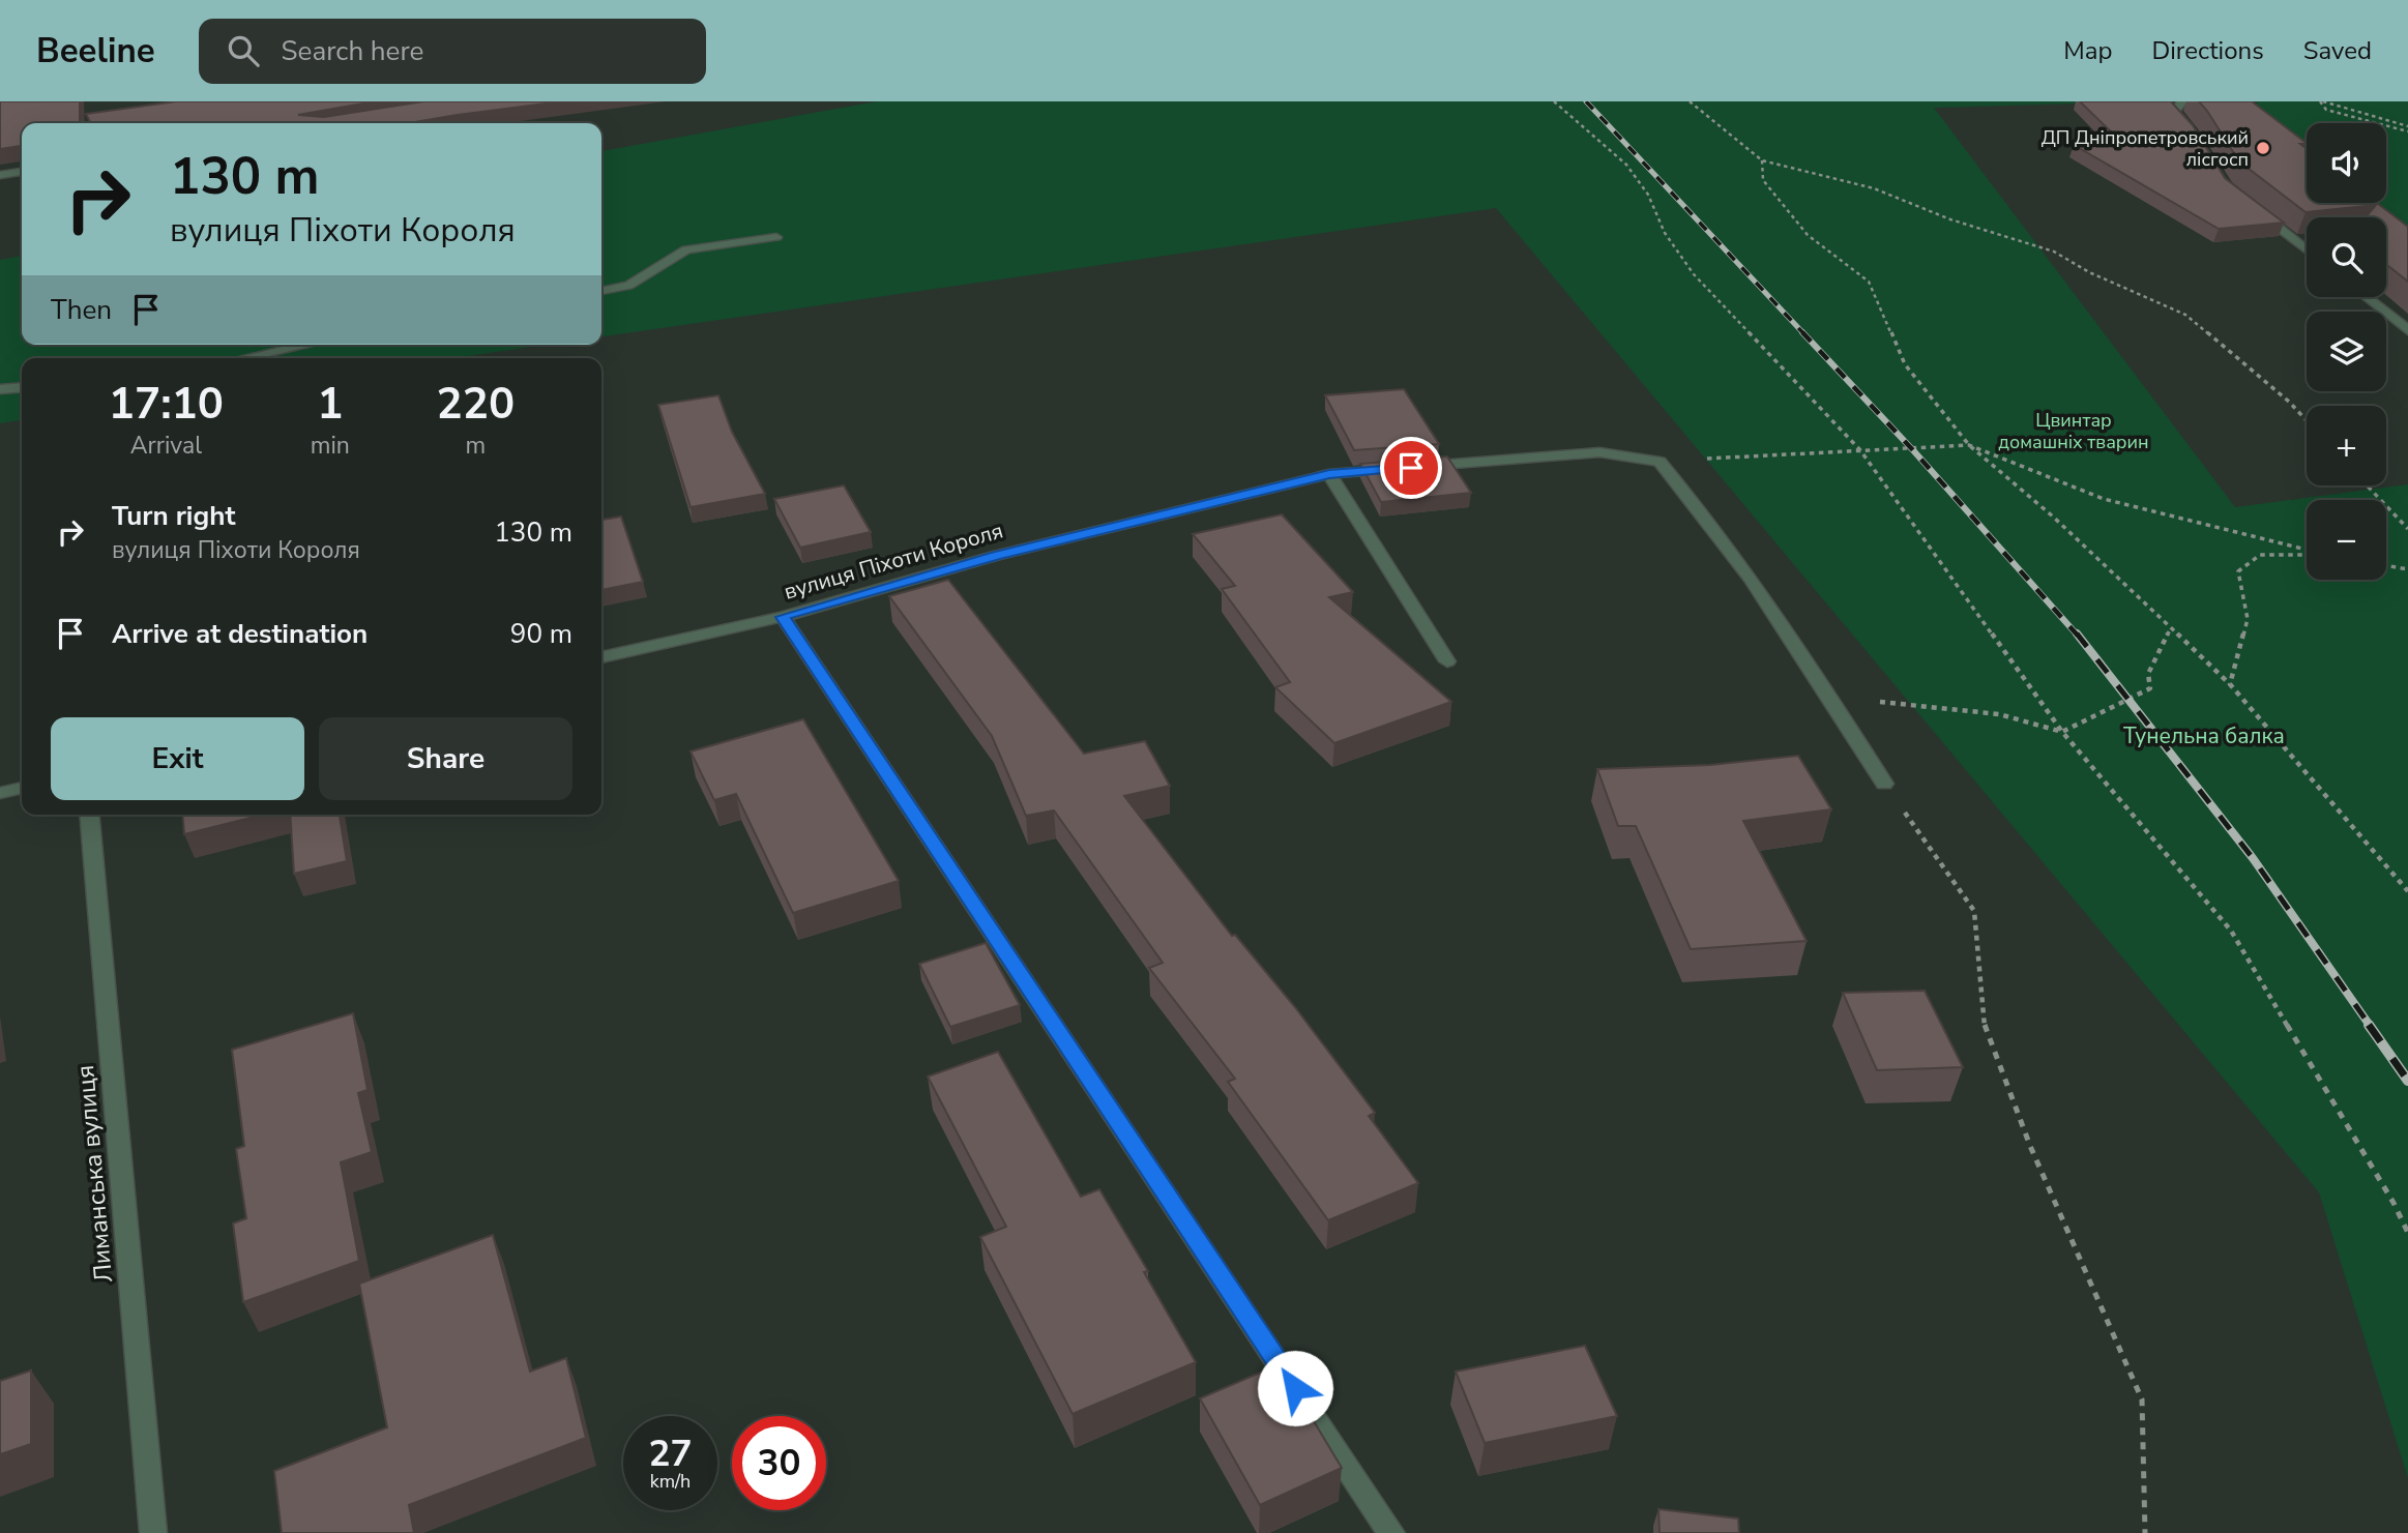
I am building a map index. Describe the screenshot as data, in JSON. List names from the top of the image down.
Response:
{
  "streets": {
    "street": ["вулиця Піхоти Короля", "Лиманська вулиця"]
  },
  "parks": ["Цвинтар домашніх тварин", "Тунельна балка"],
  "places": ["ДП Дніпропетровський лісгосп"],
  "page": {
    "header": "Beeline",
    "search": "Search here",
    "nav": ["Map", "Directions", "Saved"],
    "map_buttons": ["+", "−"],
    "turn": ["130 m", "вулиця Піхоти Короля"],
    "then": "Then",
    "eta": [
      "17:10",
      "Arrival",
      "1",
      "min",
      "220",
      "m"
    ],
    "list": [
      {
        "name": "Turn right",
        "note": "вулиця Піхоти Короля",
        "value": "130 m"
      },
      {
        "name": "Arrive at destination",
        "value": "90 m"
      }
    ],
    "buttons": ["Exit", "Share"],
    "speed": "27 km/h",
    "limit": "30"
  }
}
